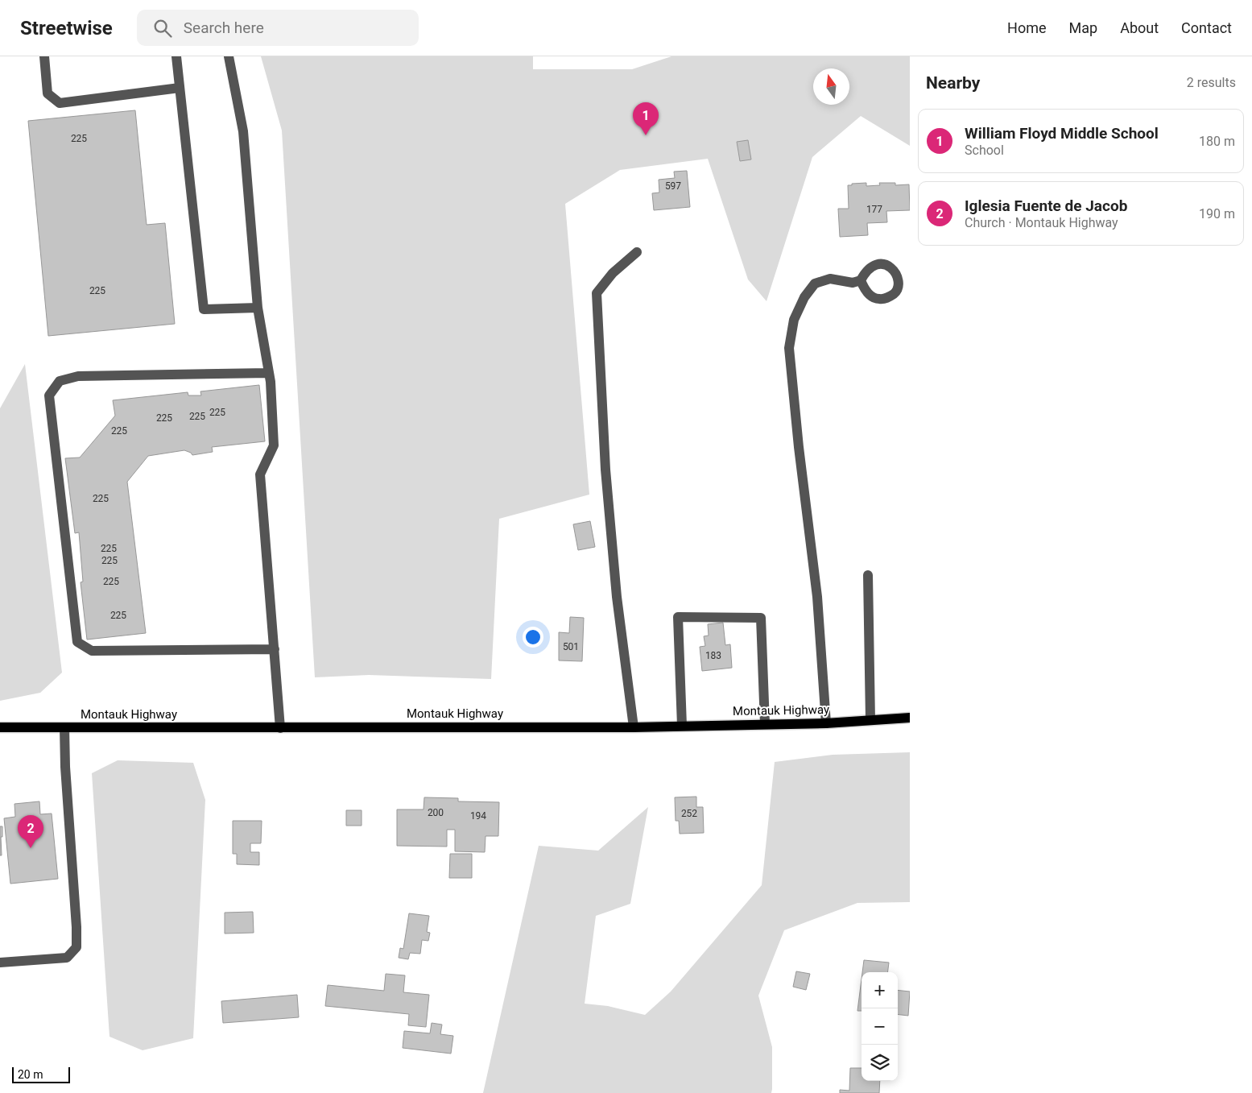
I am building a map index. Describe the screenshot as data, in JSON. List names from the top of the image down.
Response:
{
  "streets": {
    "main road": ["Montauk Highway"]
  },
  "house_numbers": [
    "225",
    "597",
    "177",
    "225",
    "225",
    "225",
    "225",
    "225",
    "225",
    "225",
    "225",
    "225",
    "225",
    "501",
    "183",
    "200",
    "252",
    "194"
  ],
  "scale_bar": "20 m",
  "north": "top",
  "page": {
    "header": "Streetwise",
    "search": "Search here",
    "nav": [
      "Home",
      "Map",
      "About",
      "Contact"
    ],
    "heading": ["Nearby", "2 results"],
    "pins": ["1", "2"],
    "list": [
      {
        "mark": "1",
        "name": "William Floyd Middle School",
        "note": "School",
        "value": "180 m"
      },
      {
        "mark": "2",
        "name": "Iglesia Fuente de Jacob",
        "note": "Church · Montauk Highway",
        "value": "190 m"
      }
    ],
    "map_buttons": ["+", "−"],
    "scale": "20 m"
  }
}
